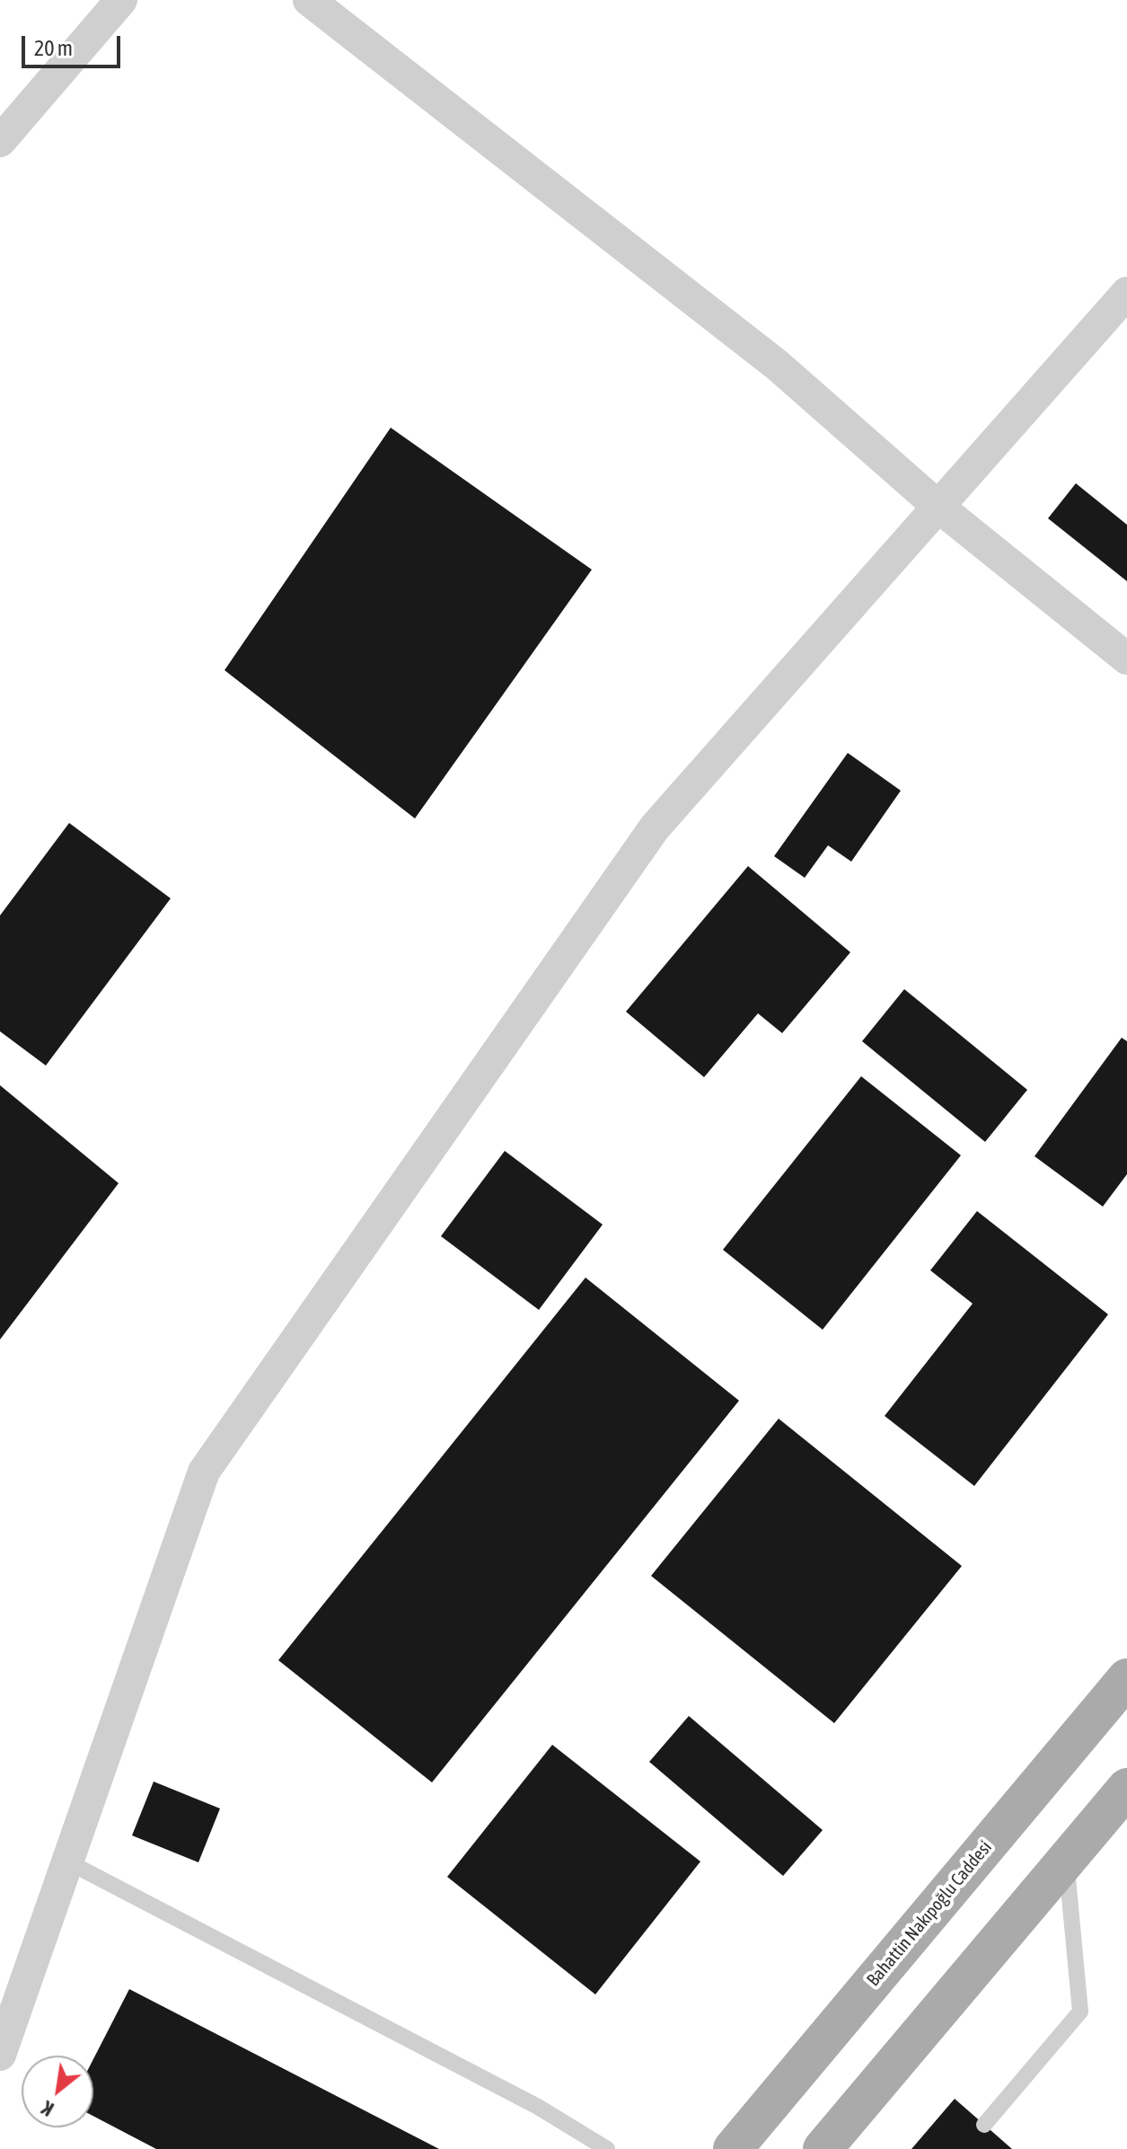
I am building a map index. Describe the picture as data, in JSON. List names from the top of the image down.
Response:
{
  "streets": {
    "main road": ["Bahattin Nakıpoğlu Caddesi"]
  },
  "scale_bar": "20 m",
  "north": "bottom left"
}
